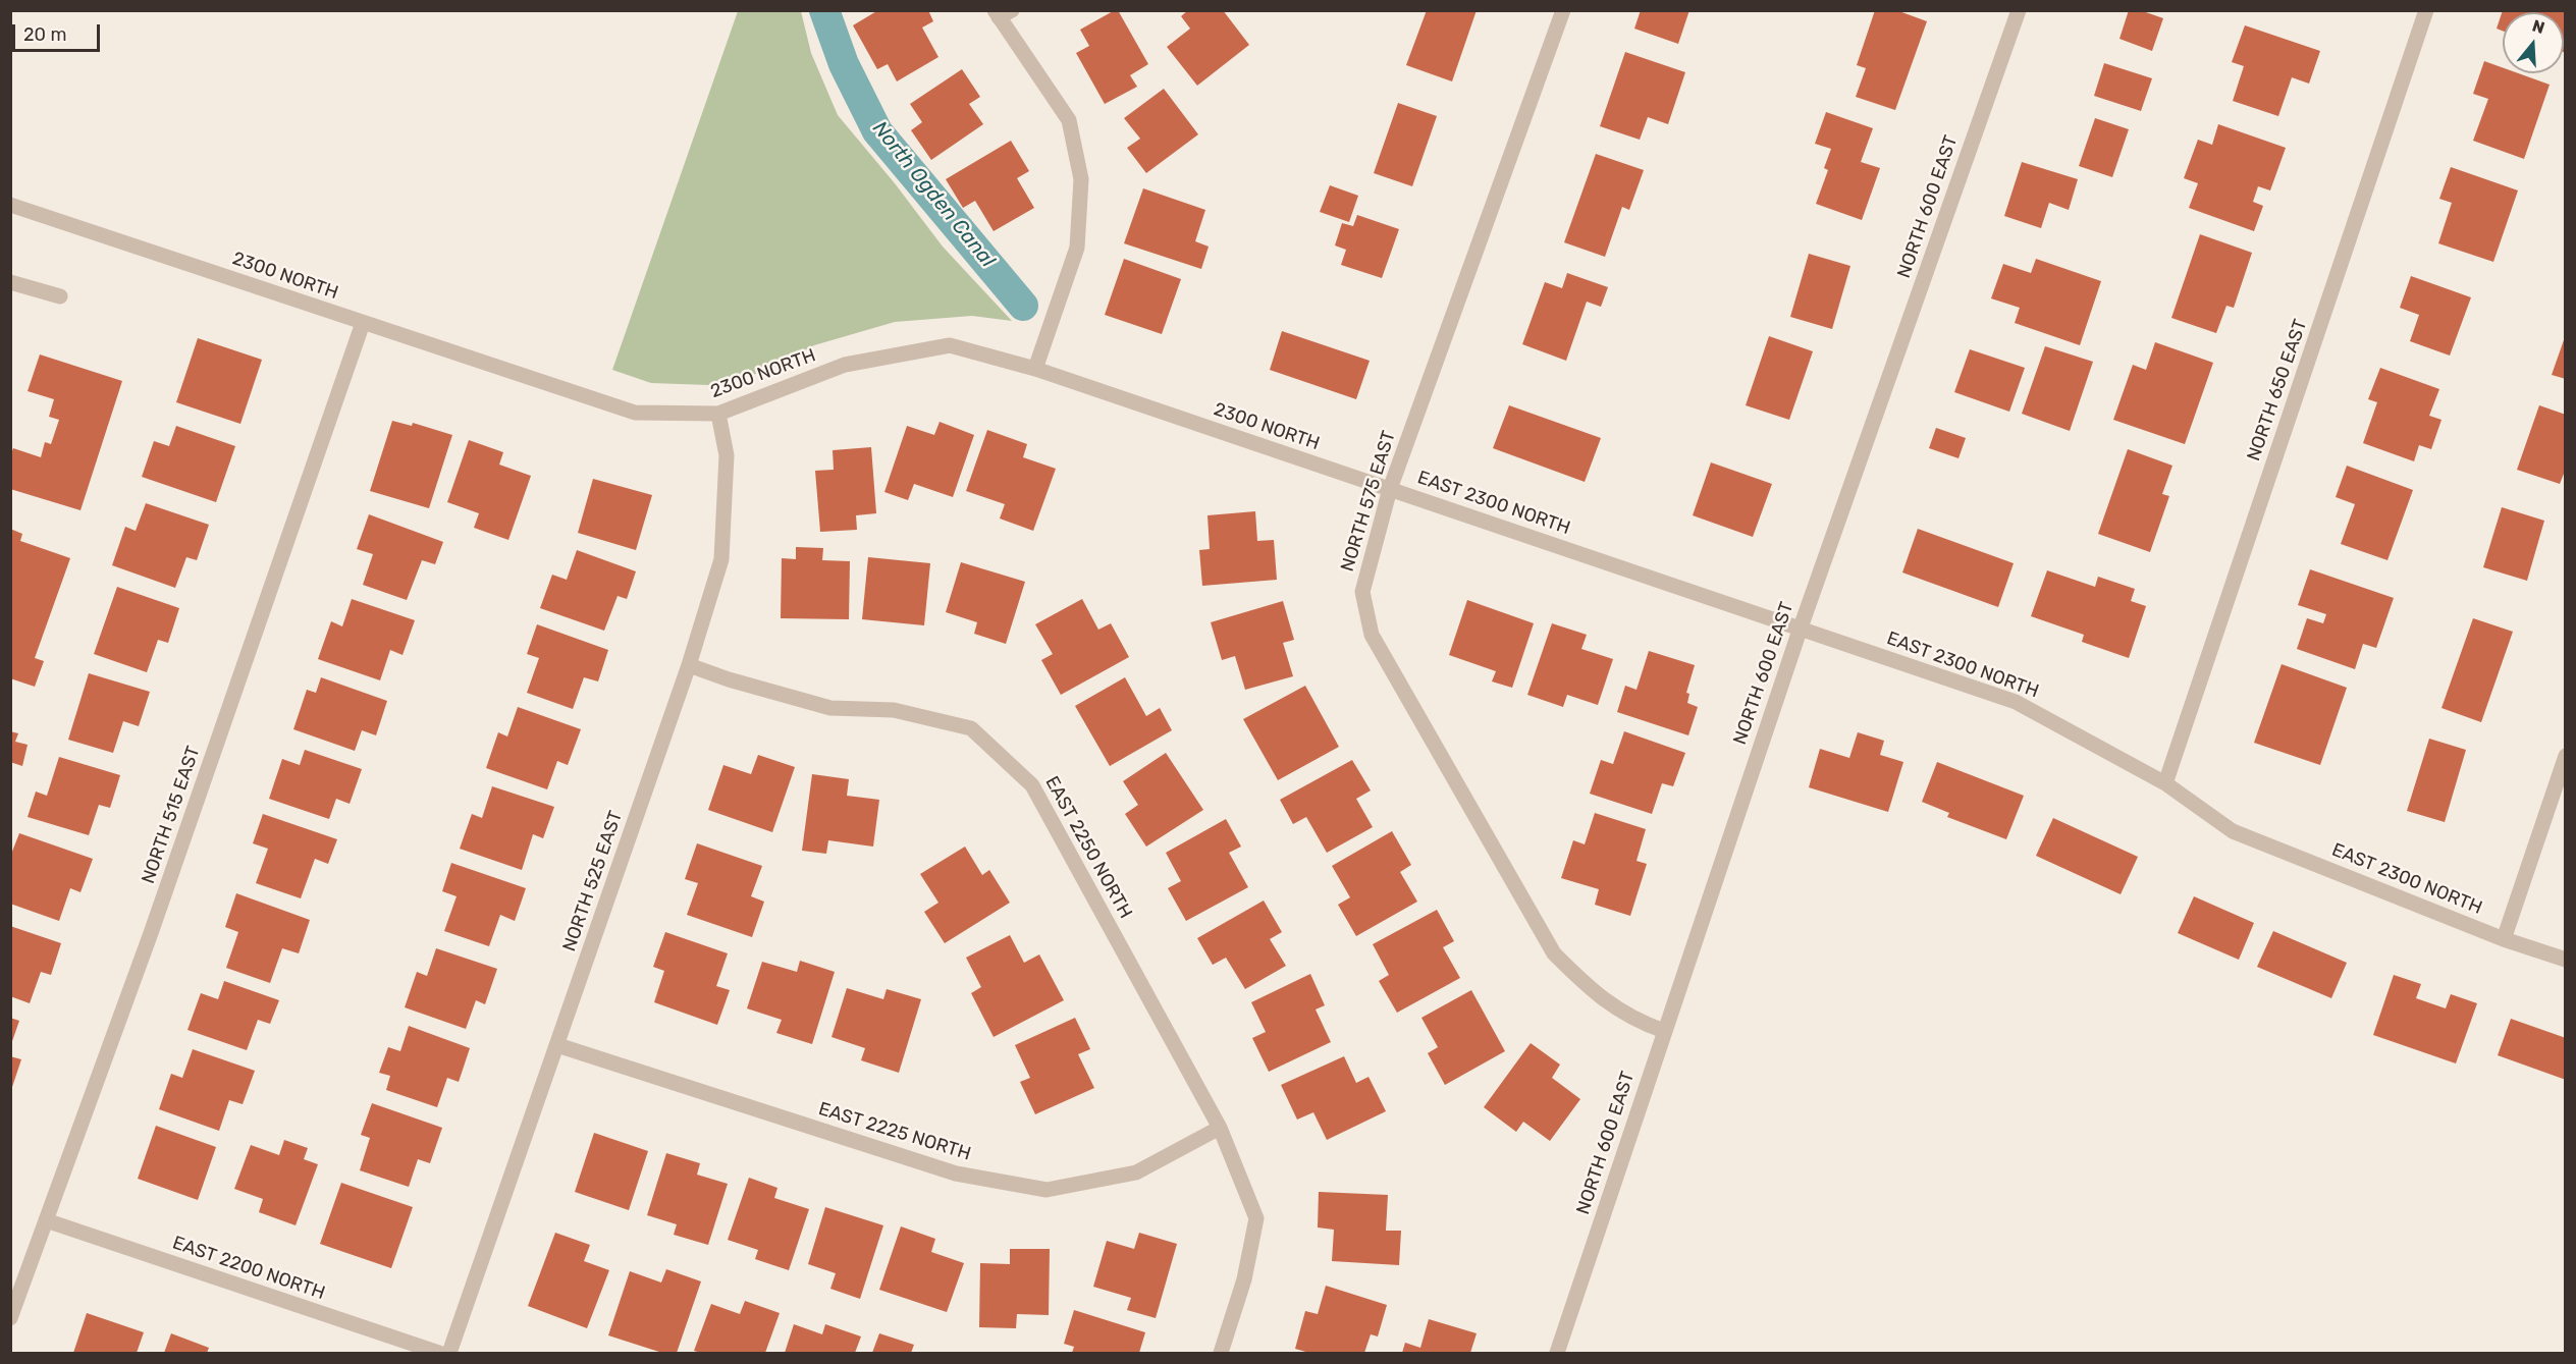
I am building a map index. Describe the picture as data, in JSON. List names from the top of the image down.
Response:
{
  "streets": {
    "street": [
      "NORTH 600 EAST",
      "2300 NORTH",
      "NORTH 650 EAST",
      "NORTH 575 EAST",
      "EAST 2300 NORTH",
      "NORTH 515 EAST",
      "EAST 2250 NORTH",
      "NORTH 525 EAST",
      "EAST 2225 NORTH",
      "EAST 2200 NORTH"
    ]
  },
  "crossings": [
    ["NORTH 600 EAST", "NORTH 575 EAST"],
    ["NORTH 600 EAST", "EAST 2300 NORTH"],
    ["2300 NORTH", "NORTH 575 EAST"],
    ["2300 NORTH", "EAST 2300 NORTH"],
    ["2300 NORTH", "NORTH 515 EAST"],
    ["2300 NORTH", "NORTH 525 EAST"],
    ["NORTH 650 EAST", "EAST 2300 NORTH"],
    ["NORTH 575 EAST", "EAST 2300 NORTH"],
    ["NORTH 515 EAST", "EAST 2200 NORTH"],
    ["EAST 2250 NORTH", "NORTH 525 EAST"],
    ["EAST 2250 NORTH", "EAST 2225 NORTH"],
    ["NORTH 525 EAST", "EAST 2225 NORTH"]
  ],
  "water": ["North Ogden Canal"],
  "scale_bar": "20 m",
  "north": "top"
}
